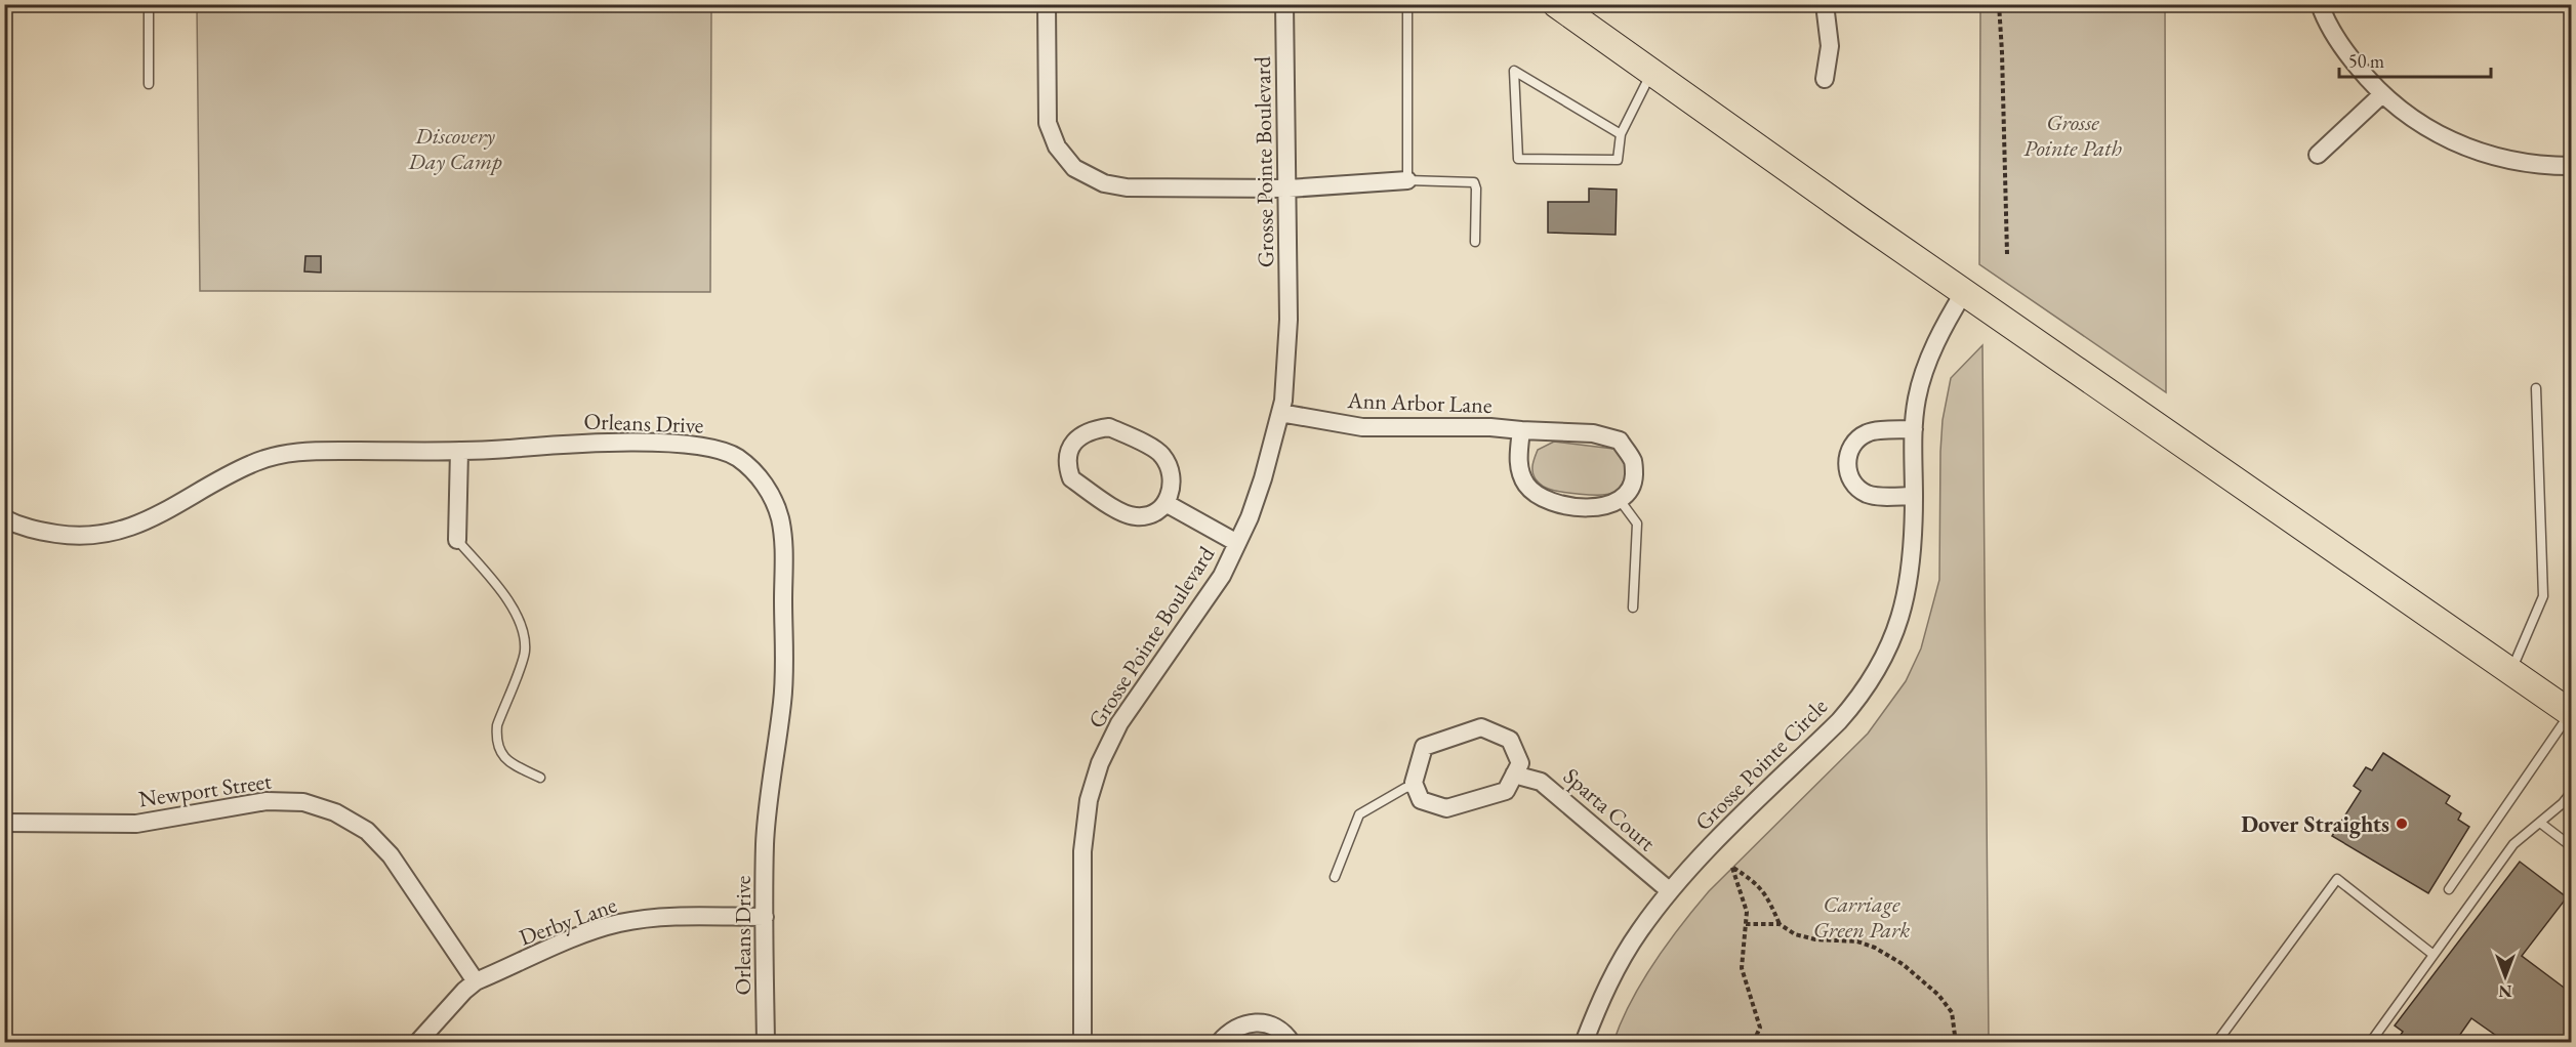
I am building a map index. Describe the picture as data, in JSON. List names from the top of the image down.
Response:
{
  "streets": {
    "street": [
      "Grosse Pointe Boulevard",
      "Ann Arbor Lane",
      "Orleans Drive",
      "Grosse Pointe Circle",
      "Newport Street",
      "Sparta Court",
      "Derby Lane"
    ]
  },
  "crossings": [
    ["Grosse Pointe Boulevard", "Ann Arbor Lane"],
    ["Orleans Drive", "Derby Lane"],
    ["Grosse Pointe Circle", "Sparta Court"],
    ["Newport Street", "Derby Lane"]
  ],
  "parks": ["Grosse Pointe Path", "Discovery Day Camp", "Carriage Green Park"],
  "places": ["Dover Straights"],
  "scale_bar": "50 m",
  "north": "bottom"
}
